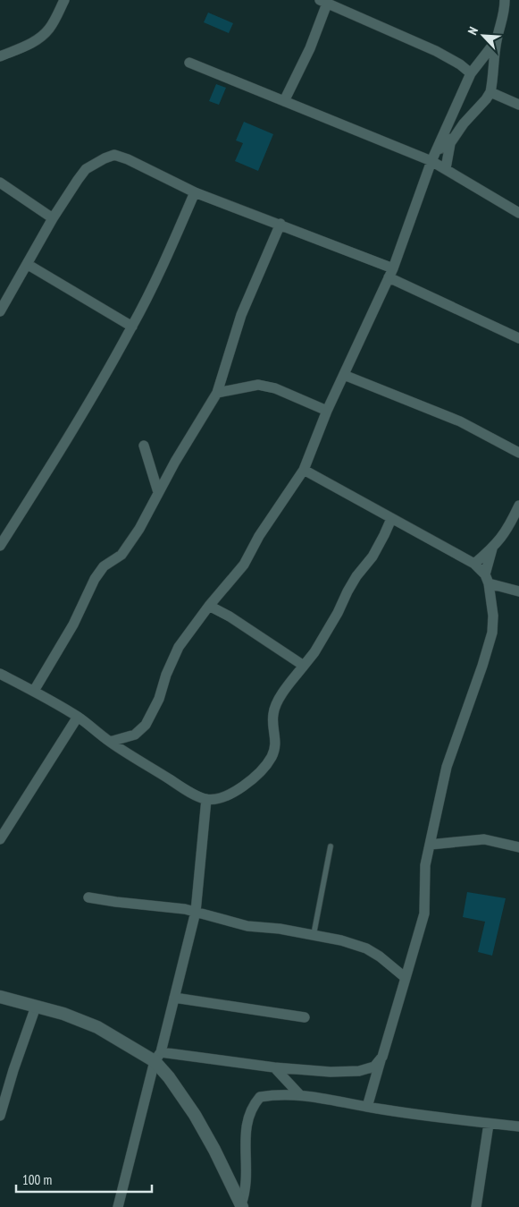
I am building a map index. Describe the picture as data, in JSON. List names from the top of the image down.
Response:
{
  "scale_bar": "100 m",
  "north": "top left"
}
